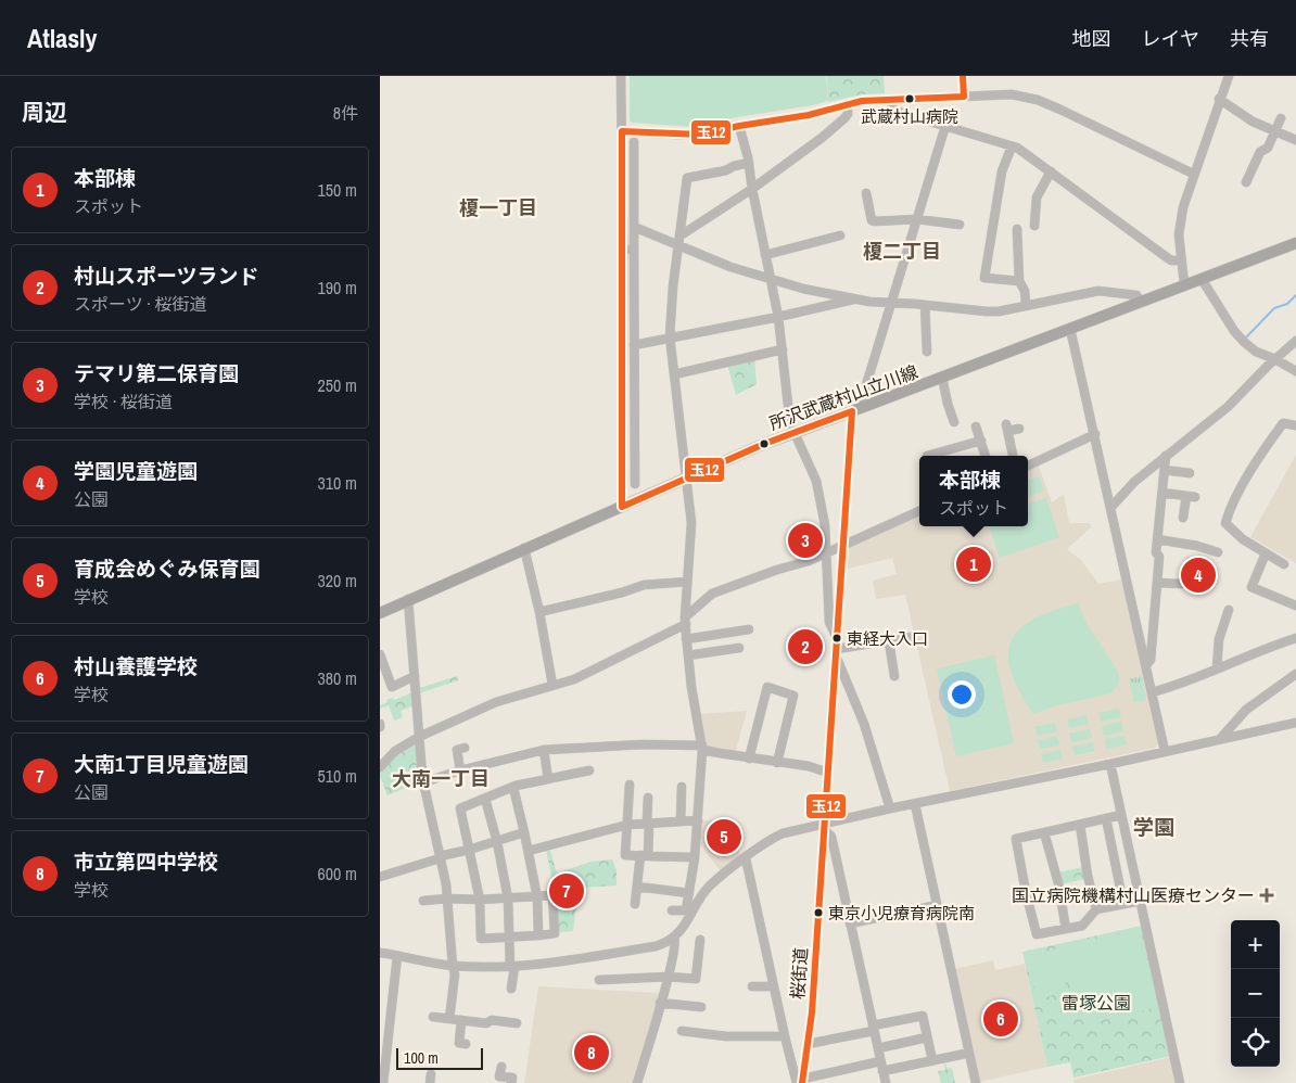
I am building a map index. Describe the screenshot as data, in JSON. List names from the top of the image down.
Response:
{
  "streets": {
    "main road": ["所沢武蔵村山立川線"],
    "street": ["桜街道"]
  },
  "crossings": [
    ["所沢武蔵村山立川線", "桜街道"]
  ],
  "districts": [
    "榎一丁目",
    "榎二丁目",
    "大南一丁目",
    "学園"
  ],
  "parks": ["雷塚公園"],
  "places": {
    "other": ["武蔵村山病院", "東経大入口", "東京小児療育病院南"],
    "health": ["国立病院機構村山医療センター"]
  },
  "lines": ["transit line 玉12"],
  "scale_bar": "100 m",
  "page": {
    "header": "Atlasly",
    "nav": ["地図", "レイヤ", "共有"],
    "heading": ["周辺", "8件"],
    "list": [
      {
        "mark": "1",
        "name": "本部棟",
        "note": "スポット",
        "value": "150 m"
      },
      {
        "mark": "2",
        "name": "村山スポーツランド",
        "note": "スポーツ · 桜街道",
        "value": "190 m"
      },
      {
        "mark": "3",
        "name": "テマリ第二保育園",
        "note": "学校 · 桜街道",
        "value": "250 m"
      },
      {
        "mark": "4",
        "name": "学園児童遊園",
        "note": "公園",
        "value": "310 m"
      },
      {
        "mark": "5",
        "name": "育成会めぐみ保育園",
        "note": "学校",
        "value": "320 m"
      },
      {
        "mark": "6",
        "name": "村山養護学校",
        "note": "学校",
        "value": "380 m"
      },
      {
        "mark": "7",
        "name": "大南1丁目児童遊園",
        "note": "公園",
        "value": "510 m"
      },
      {
        "mark": "8",
        "name": "市立第四中学校",
        "note": "学校",
        "value": "600 m"
      }
    ],
    "popup": ["本部棟", "スポット"],
    "pins": [
      "3",
      "1",
      "4",
      "2",
      "5",
      "7",
      "6",
      "8"
    ],
    "map_buttons": ["+", "−"],
    "scale": "100 m"
  }
}
